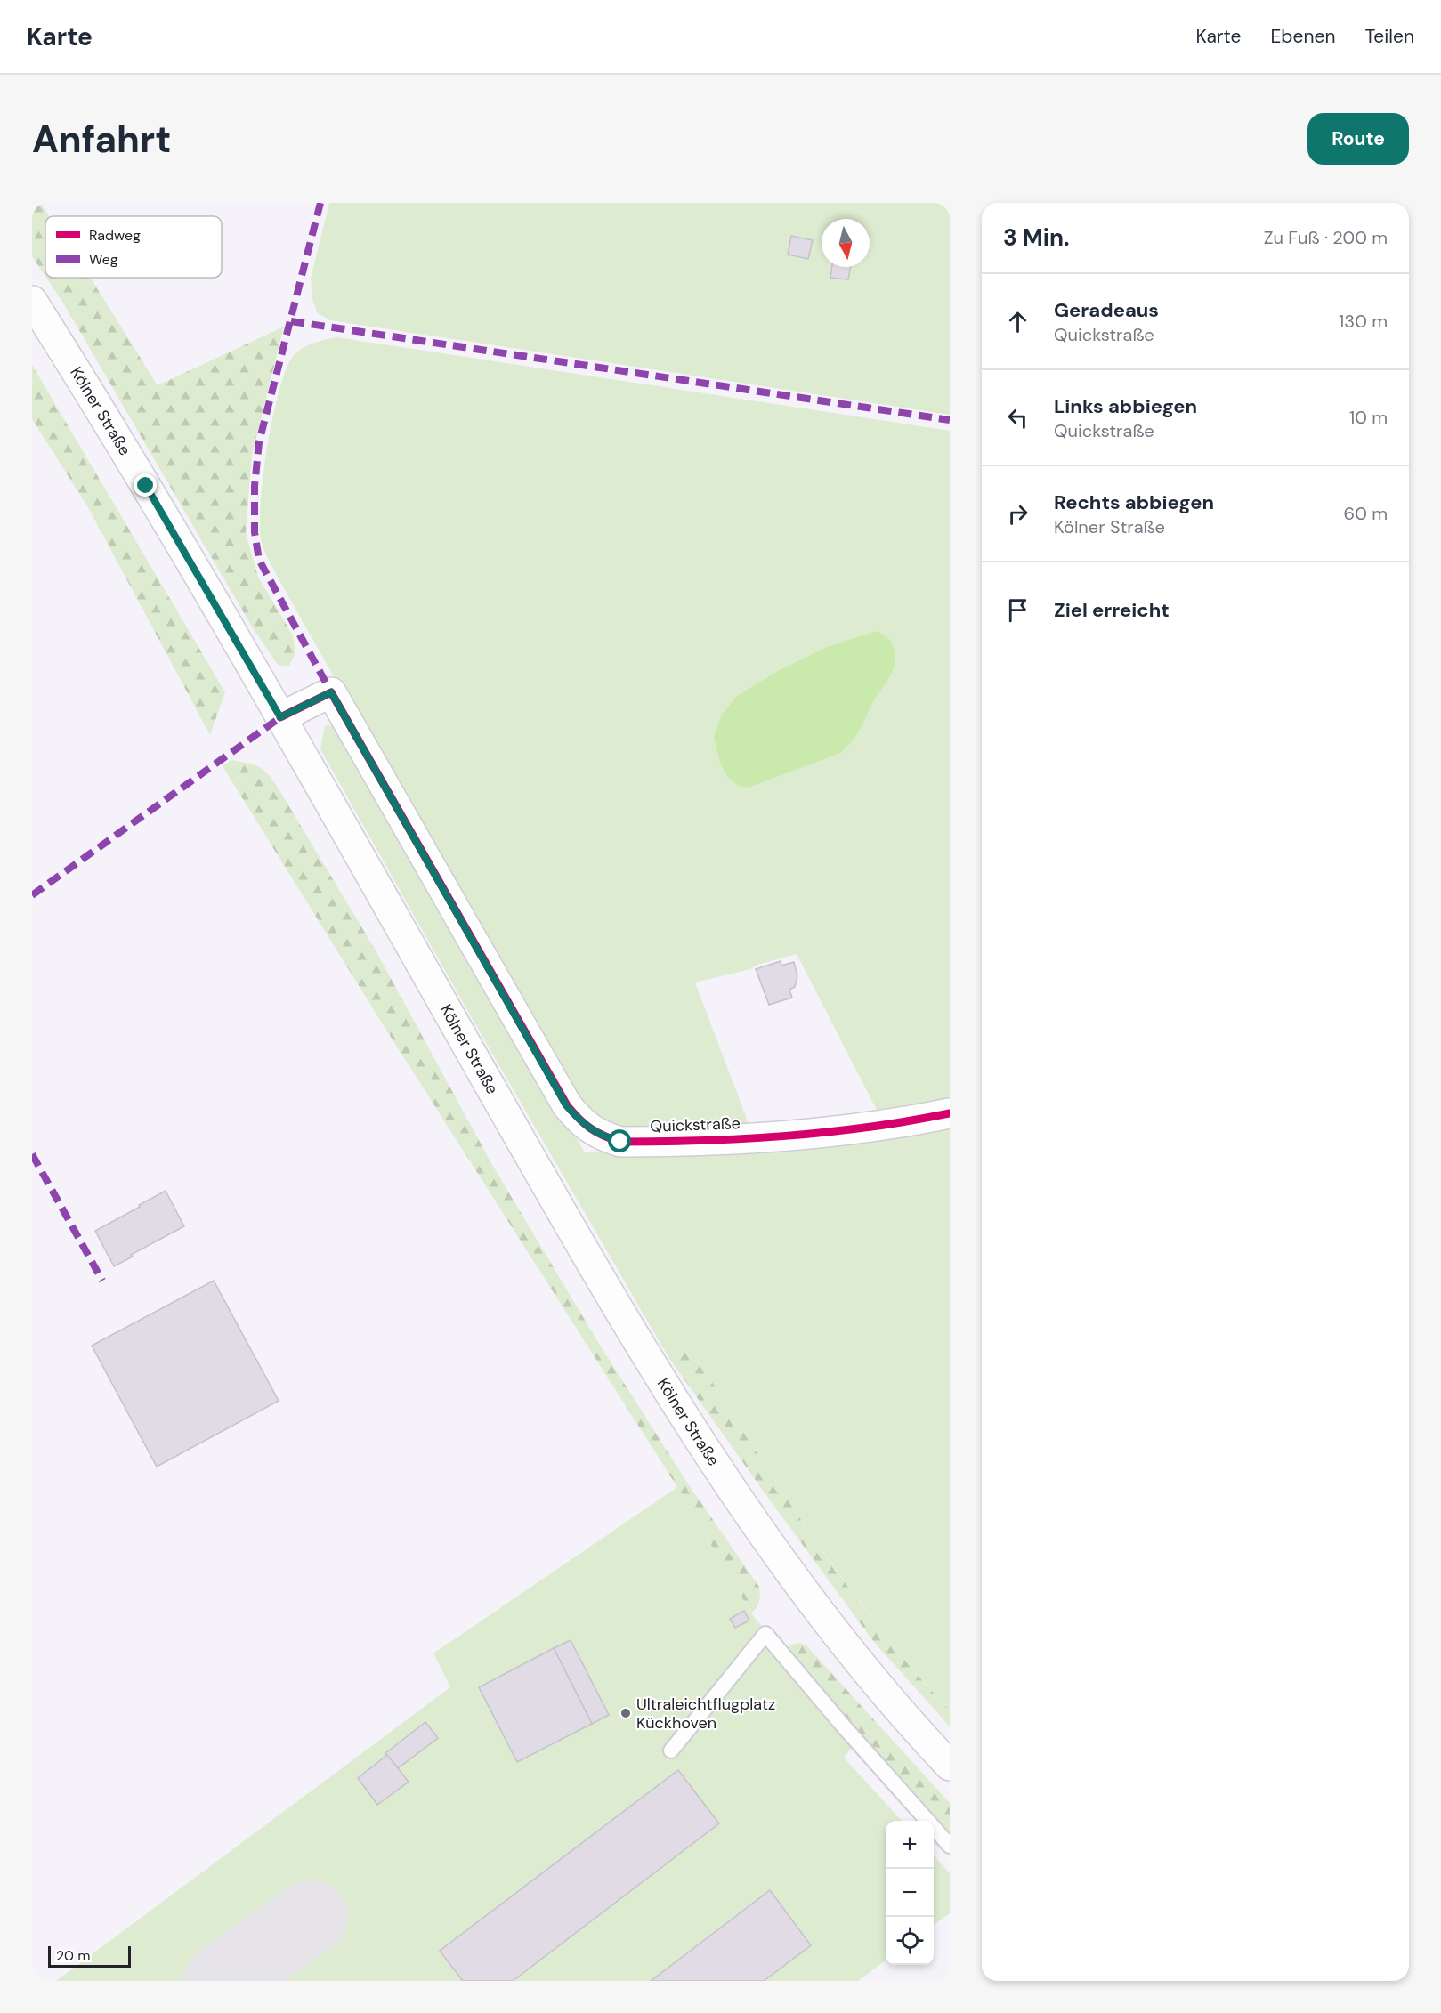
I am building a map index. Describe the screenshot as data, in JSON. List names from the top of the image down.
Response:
{
  "streets": {
    "main road": ["Kölner Straße", "Quickstraße"]
  },
  "crossings": [
    ["Kölner Straße", "Quickstraße"]
  ],
  "places": ["Ultraleichtflugplatz Kückhoven"],
  "legend": ["Radweg", "Weg"],
  "scale_bar": "20 m",
  "north": "bottom",
  "page": {
    "header": "Karte",
    "nav": ["Karte", "Ebenen", "Teilen"],
    "buttons": "Route",
    "title": "Anfahrt",
    "heading": ["3 Min.", "Zu Fuß · 200 m"],
    "list": [
      ["Geradeaus", "Quickstraße", "130 m"],
      ["Links abbiegen", "Quickstraße", "10 m"],
      ["Rechts abbiegen", "Kölner Straße", "60 m"],
      "Ziel erreicht"
    ],
    "map_buttons": ["+", "−"],
    "scale": "20 m"
  }
}
